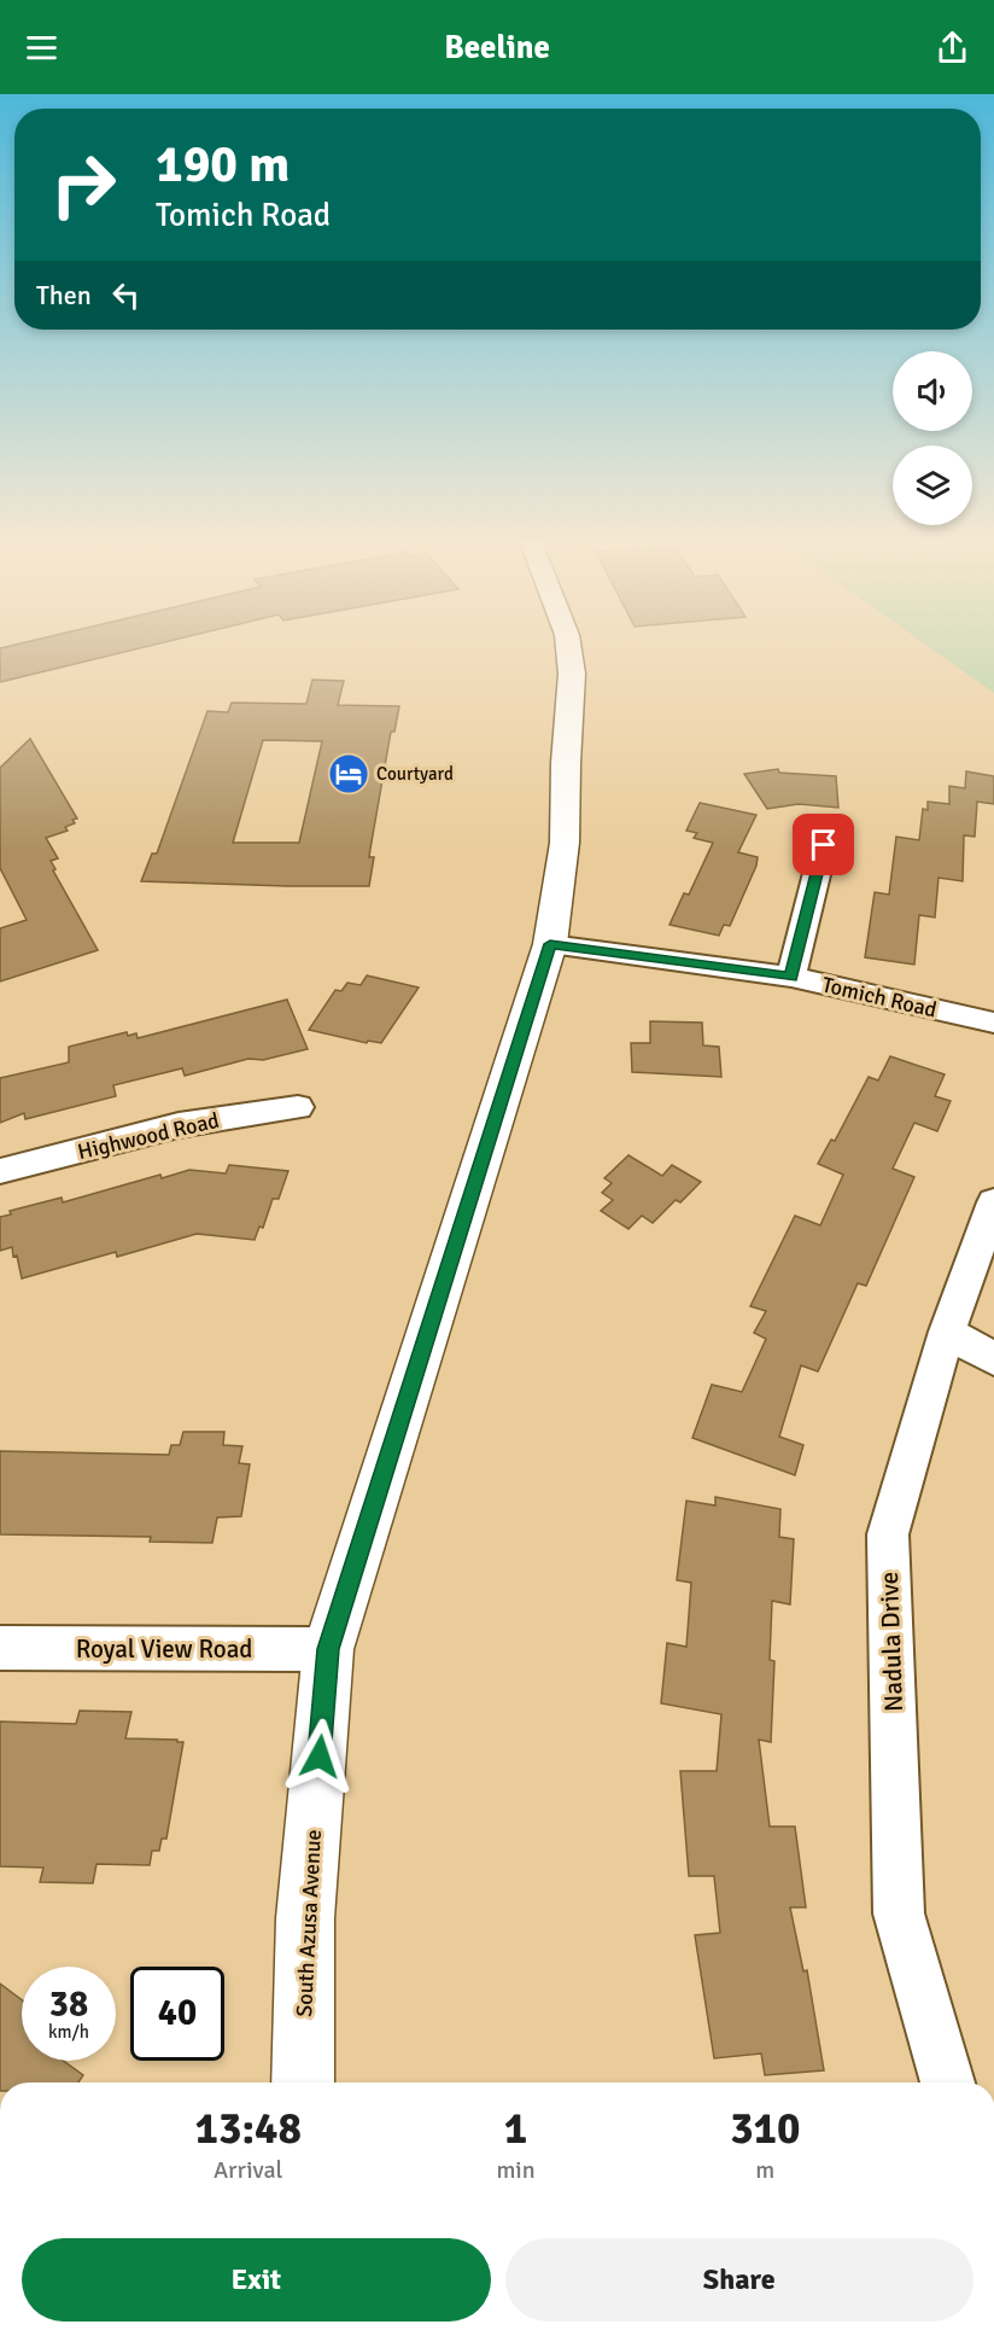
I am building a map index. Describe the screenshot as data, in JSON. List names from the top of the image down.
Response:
{
  "streets": {
    "street": [
      "Tomich Road",
      "Highwood Road",
      "Nadula Drive",
      "Royal View Road",
      "South Azusa Avenue"
    ]
  },
  "crossings": [
    ["Tomich Road", "South Azusa Avenue"],
    ["Royal View Road", "South Azusa Avenue"]
  ],
  "places": {
    "hotel": ["Courtyard"]
  },
  "page": {
    "header": "Beeline",
    "turn": ["190 m", "Tomich Road"],
    "then": "Then",
    "speed": "38 km/h",
    "limit": "40",
    "eta": [
      "13:48",
      "Arrival",
      "1",
      "min",
      "310",
      "m"
    ],
    "buttons": ["Exit", "Share"]
  }
}
